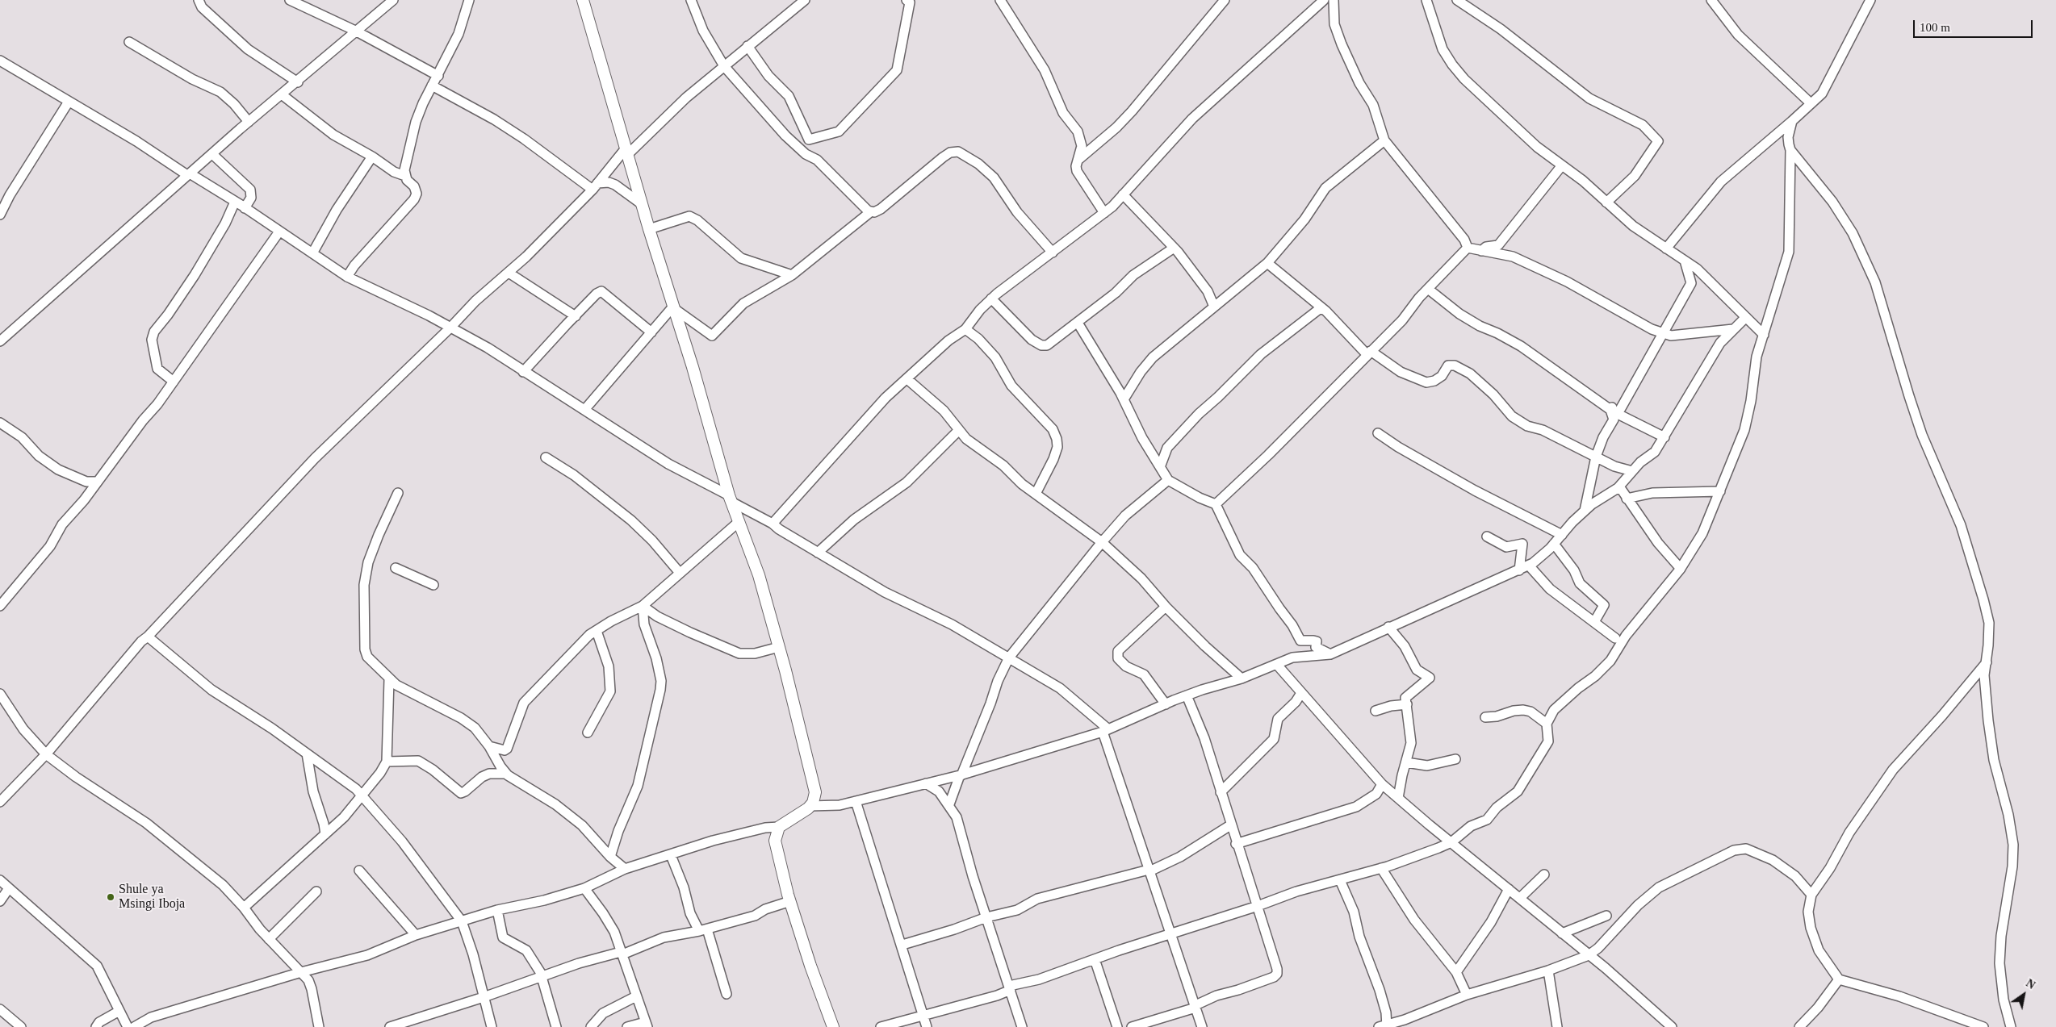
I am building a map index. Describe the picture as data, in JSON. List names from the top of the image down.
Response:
{
  "places": ["Shule ya Msingi Iboja"],
  "scale_bar": "100 m",
  "north": "top right"
}
